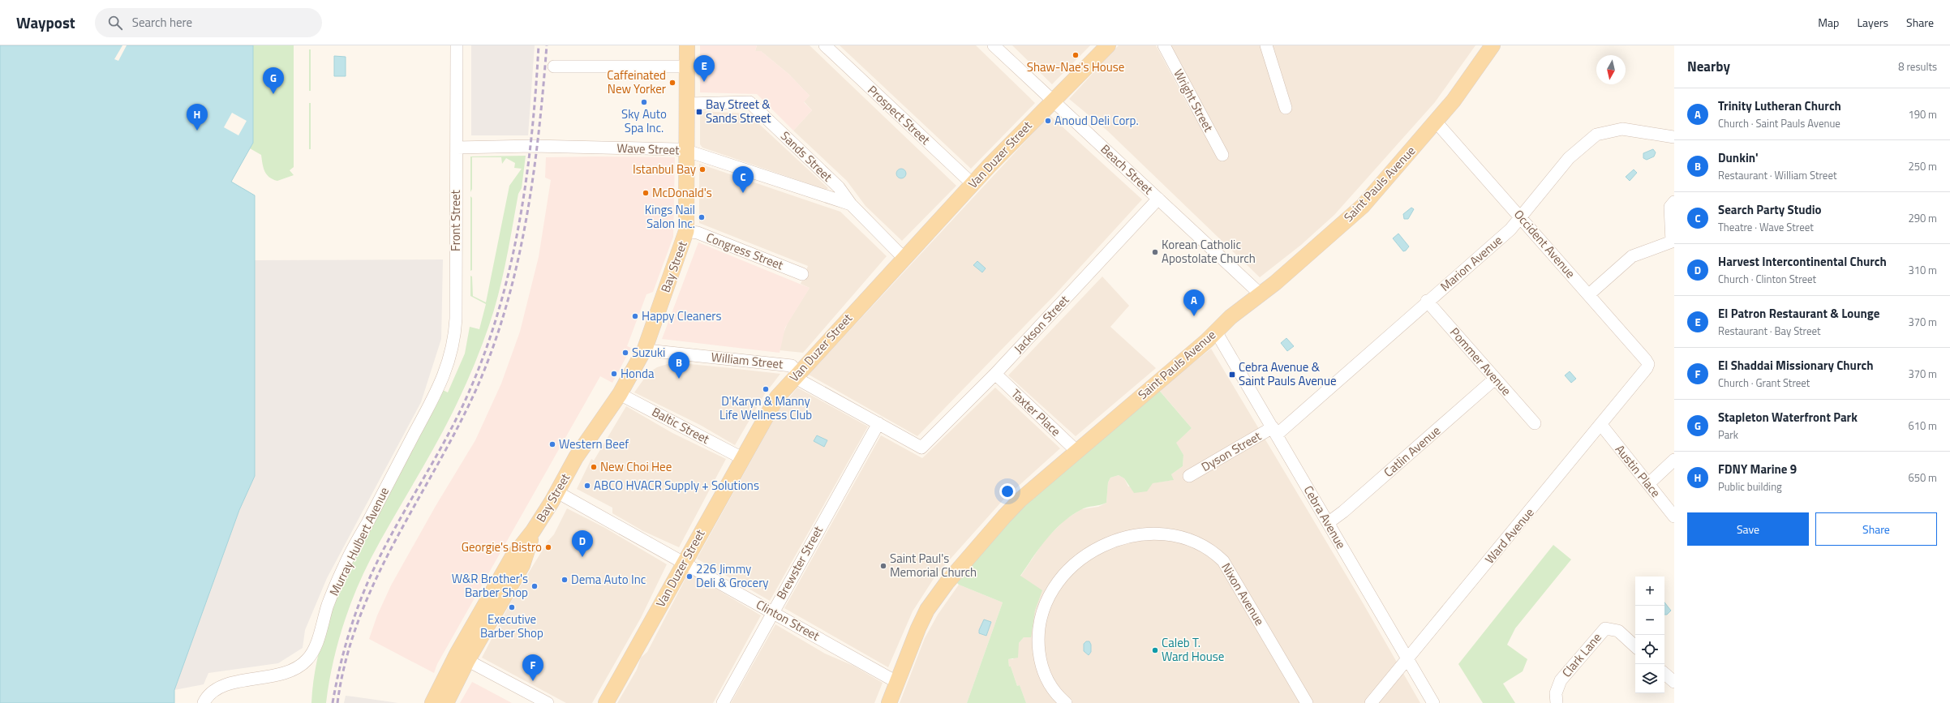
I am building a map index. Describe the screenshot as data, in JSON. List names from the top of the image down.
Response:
{
  "streets": {
    "main road": ["Van Duzer Street", "Saint Pauls Avenue", "Bay Street"],
    "street": [
      "Wright Street",
      "Prospect Street",
      "Wave Street",
      "Sands Street",
      "Beach Street",
      "Front Street",
      "Occident Avenue",
      "Congress Street",
      "Marion Avenue",
      "Jackson Street",
      "William Street",
      "Pommer Avenue",
      "Taxter Place",
      "Baltic Street",
      "Dyson Street",
      "Catlin Avenue",
      "Austin Place",
      "Cebra Avenue",
      "Ward Avenue",
      "Murray Hulbert Avenue",
      "Brewster Street",
      "Nixon Avenue",
      "Clinton Street",
      "Clark Lane"
    ]
  },
  "crossings": [
    ["Prospect Street", "Van Duzer Street"],
    ["Wave Street", "Sands Street"],
    ["Wave Street", "Front Street"],
    ["Wave Street", "Bay Street"],
    ["Van Duzer Street", "Sands Street"],
    ["Van Duzer Street", "Beach Street"],
    ["Van Duzer Street", "William Street"],
    ["Van Duzer Street", "Baltic Street"],
    ["Van Duzer Street", "Clinton Street"],
    ["Sands Street", "Bay Street"],
    ["Beach Street", "Saint Pauls Avenue"],
    ["Beach Street", "Jackson Street"],
    ["Saint Pauls Avenue", "Occident Avenue"],
    ["Saint Pauls Avenue", "Taxter Place"],
    ["Saint Pauls Avenue", "Cebra Avenue"],
    ["Saint Pauls Avenue", "Clinton Street"],
    ["Front Street", "Murray Hulbert Avenue"],
    ["Occident Avenue", "Marion Avenue"],
    ["Occident Avenue", "Ward Avenue"],
    ["Congress Street", "Bay Street"],
    ["Marion Avenue", "Pommer Avenue"],
    ["Marion Avenue", "Dyson Street"],
    ["Marion Avenue", "Cebra Avenue"],
    ["Bay Street", "William Street"],
    ["Bay Street", "Baltic Street"],
    ["Bay Street", "Clinton Street"],
    ["Jackson Street", "William Street"],
    ["Jackson Street", "Taxter Place"],
    ["William Street", "Brewster Street"],
    ["Pommer Avenue", "Catlin Avenue"],
    ["Dyson Street", "Cebra Avenue"],
    ["Catlin Avenue", "Cebra Avenue"],
    ["Austin Place", "Ward Avenue"],
    ["Cebra Avenue", "Ward Avenue"],
    ["Brewster Street", "Clinton Street"]
  ],
  "places": {
    "other": [
      "Shaw-Nae's House",
      "Caffeinated New Yorker",
      "Sky Auto Spa Inc.",
      "Anoud Deli Corp.",
      "Istanbul Bay",
      "McDonald's",
      "Kings Nail Salon Inc.",
      "Korean Catholic Apostolate Church",
      "Happy Cleaners",
      "Suzuki",
      "Honda",
      "D'Karyn & Manny Life Wellness Club",
      "Western Beef",
      "New Choi Hee",
      "ABCO HVACR Supply + Solutions",
      "Georgie's Bistro",
      "Saint Paul's Memorial Church",
      "226 Jimmy Deli & Grocery",
      "Dema Auto Inc",
      "W&R Brother's Barber Shop",
      "Executive Barber Shop",
      "Caleb T. Ward House"
    ],
    "transit": ["Bay Street & Sands Street", "Cebra Avenue & Saint Pauls Avenue"]
  },
  "north": "bottom",
  "page": {
    "header": "Waypost",
    "search": "Search here",
    "nav": ["Map", "Layers", "Share"],
    "heading": ["Nearby", "8 results"],
    "pins": [
      "E",
      "G",
      "H",
      "C",
      "A",
      "B",
      "D",
      "F"
    ],
    "list": [
      {
        "mark": "A",
        "name": "Trinity Lutheran Church",
        "note": "Church · Saint Pauls Avenue",
        "value": "190 m"
      },
      {
        "mark": "B",
        "name": "Dunkin'",
        "note": "Restaurant · William Street",
        "value": "250 m"
      },
      {
        "mark": "C",
        "name": "Search Party Studio",
        "note": "Theatre · Wave Street",
        "value": "290 m"
      },
      {
        "mark": "D",
        "name": "Harvest Intercontinental Church",
        "note": "Church · Clinton Street",
        "value": "310 m"
      },
      {
        "mark": "E",
        "name": "El Patron Restaurant & Lounge",
        "note": "Restaurant · Bay Street",
        "value": "370 m"
      },
      {
        "mark": "F",
        "name": "El Shaddai Missionary Church",
        "note": "Church · Grant Street",
        "value": "370 m"
      },
      {
        "mark": "G",
        "name": "Stapleton Waterfront Park",
        "note": "Park",
        "value": "610 m"
      },
      {
        "mark": "H",
        "name": "FDNY Marine 9",
        "note": "Public building",
        "value": "650 m"
      }
    ],
    "buttons": ["Save", "Share"],
    "map_buttons": ["+", "−"]
  }
}
